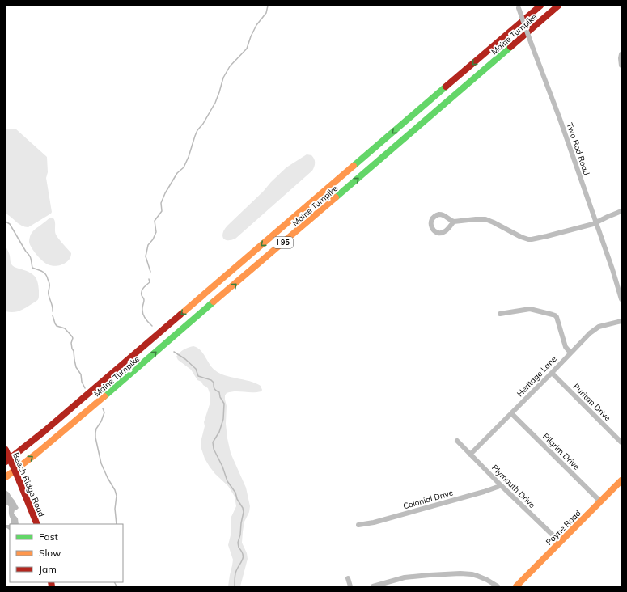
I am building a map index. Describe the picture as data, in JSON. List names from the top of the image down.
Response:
{
  "streets": {
    "main road": [
      "Maine Turnpike",
      "I 95",
      "Beech Ridge Road",
      "Payne Road"
    ],
    "street": [
      "Two Rod Road",
      "Heritage Lane",
      "Puritan Drive",
      "Pilgrim Drive",
      "Plymouth Drive",
      "Colonial Drive"
    ]
  },
  "crossings": [
    ["Heritage Lane", "Puritan Drive"],
    ["Heritage Lane", "Pilgrim Drive"],
    ["Heritage Lane", "Plymouth Drive"],
    ["Pilgrim Drive", "Payne Road"],
    ["Plymouth Drive", "Colonial Drive"],
    ["Plymouth Drive", "Payne Road"]
  ],
  "legend": ["Fast", "Slow", "Jam"]
}
